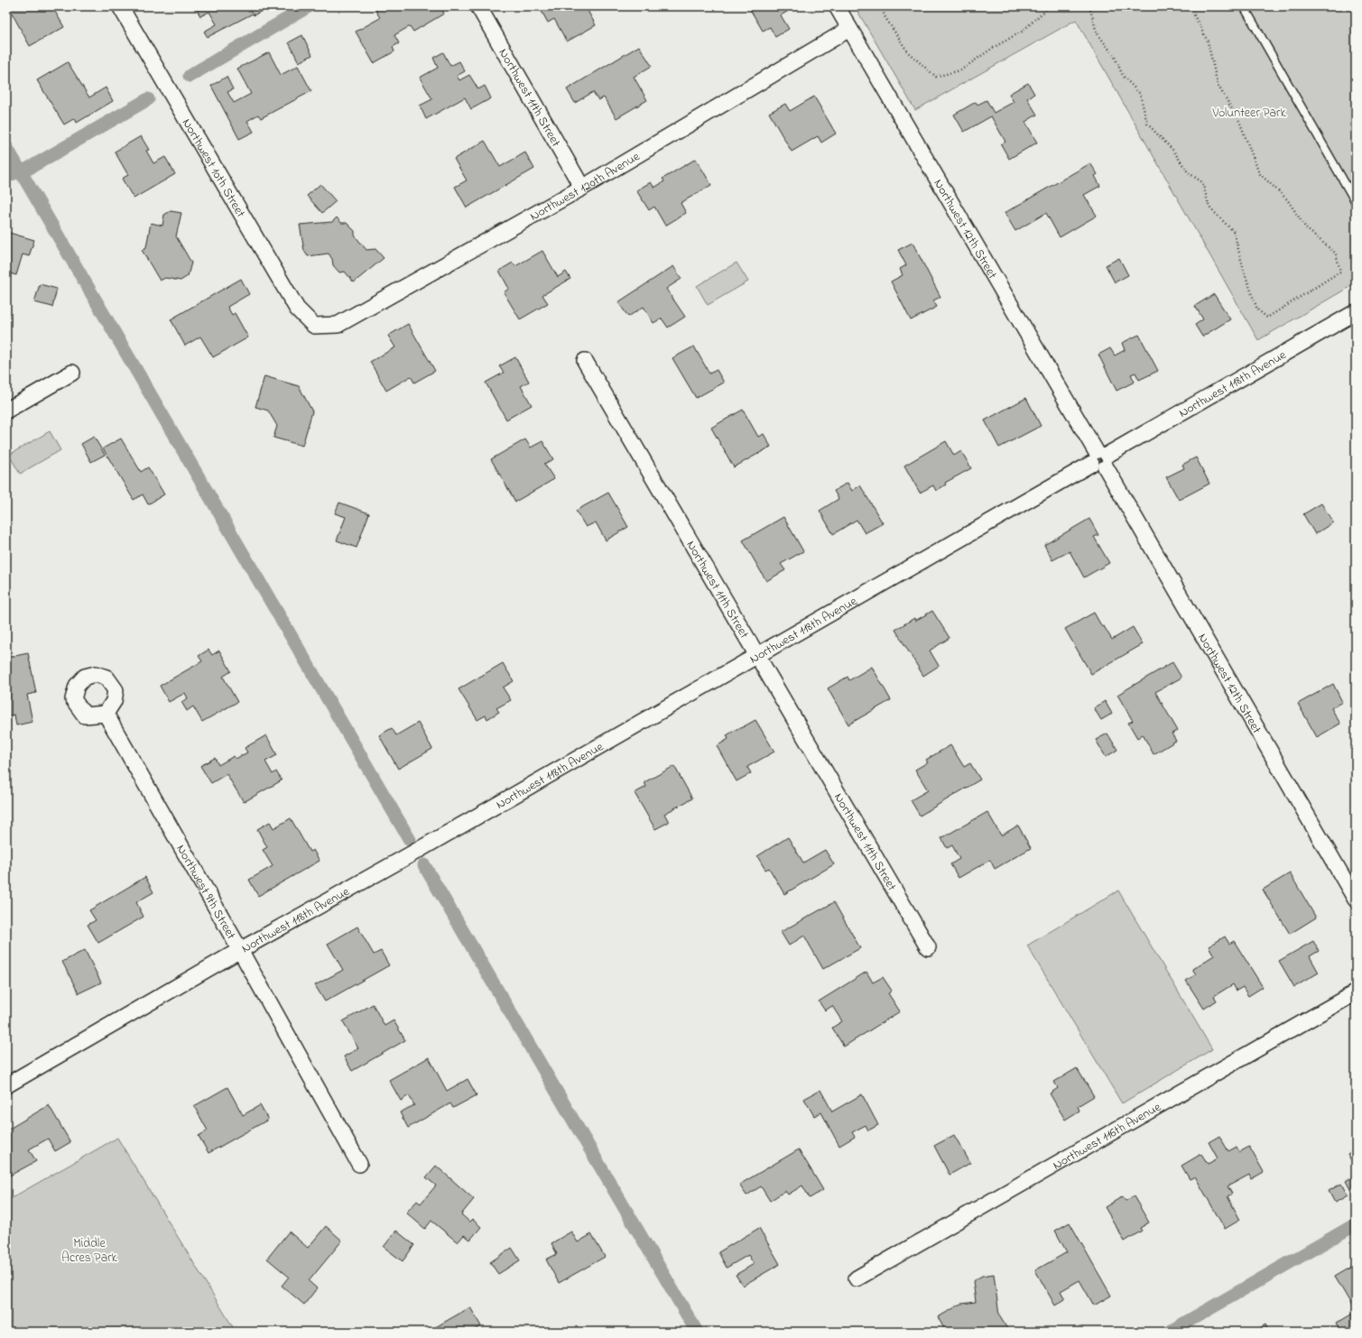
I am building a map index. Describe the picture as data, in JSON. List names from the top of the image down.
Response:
{
  "streets": {
    "street": [
      "Northwest 11th Street",
      "Northwest 10th Street",
      "Northwest 120th Avenue",
      "Northwest 12th Street",
      "Northwest 118th Avenue",
      "Northwest 9th Street",
      "Northwest 116th Avenue"
    ]
  },
  "crossings": [
    ["Northwest 11th Street", "Northwest 120th Avenue"],
    ["Northwest 11th Street", "Northwest 118th Avenue"],
    ["Northwest 10th Street", "Northwest 120th Avenue"],
    ["Northwest 120th Avenue", "Northwest 12th Street"],
    ["Northwest 12th Street", "Northwest 118th Avenue"],
    ["Northwest 118th Avenue", "Northwest 9th Street"]
  ],
  "parks": ["Volunteer Park", "Middle Acres Park"]
}
